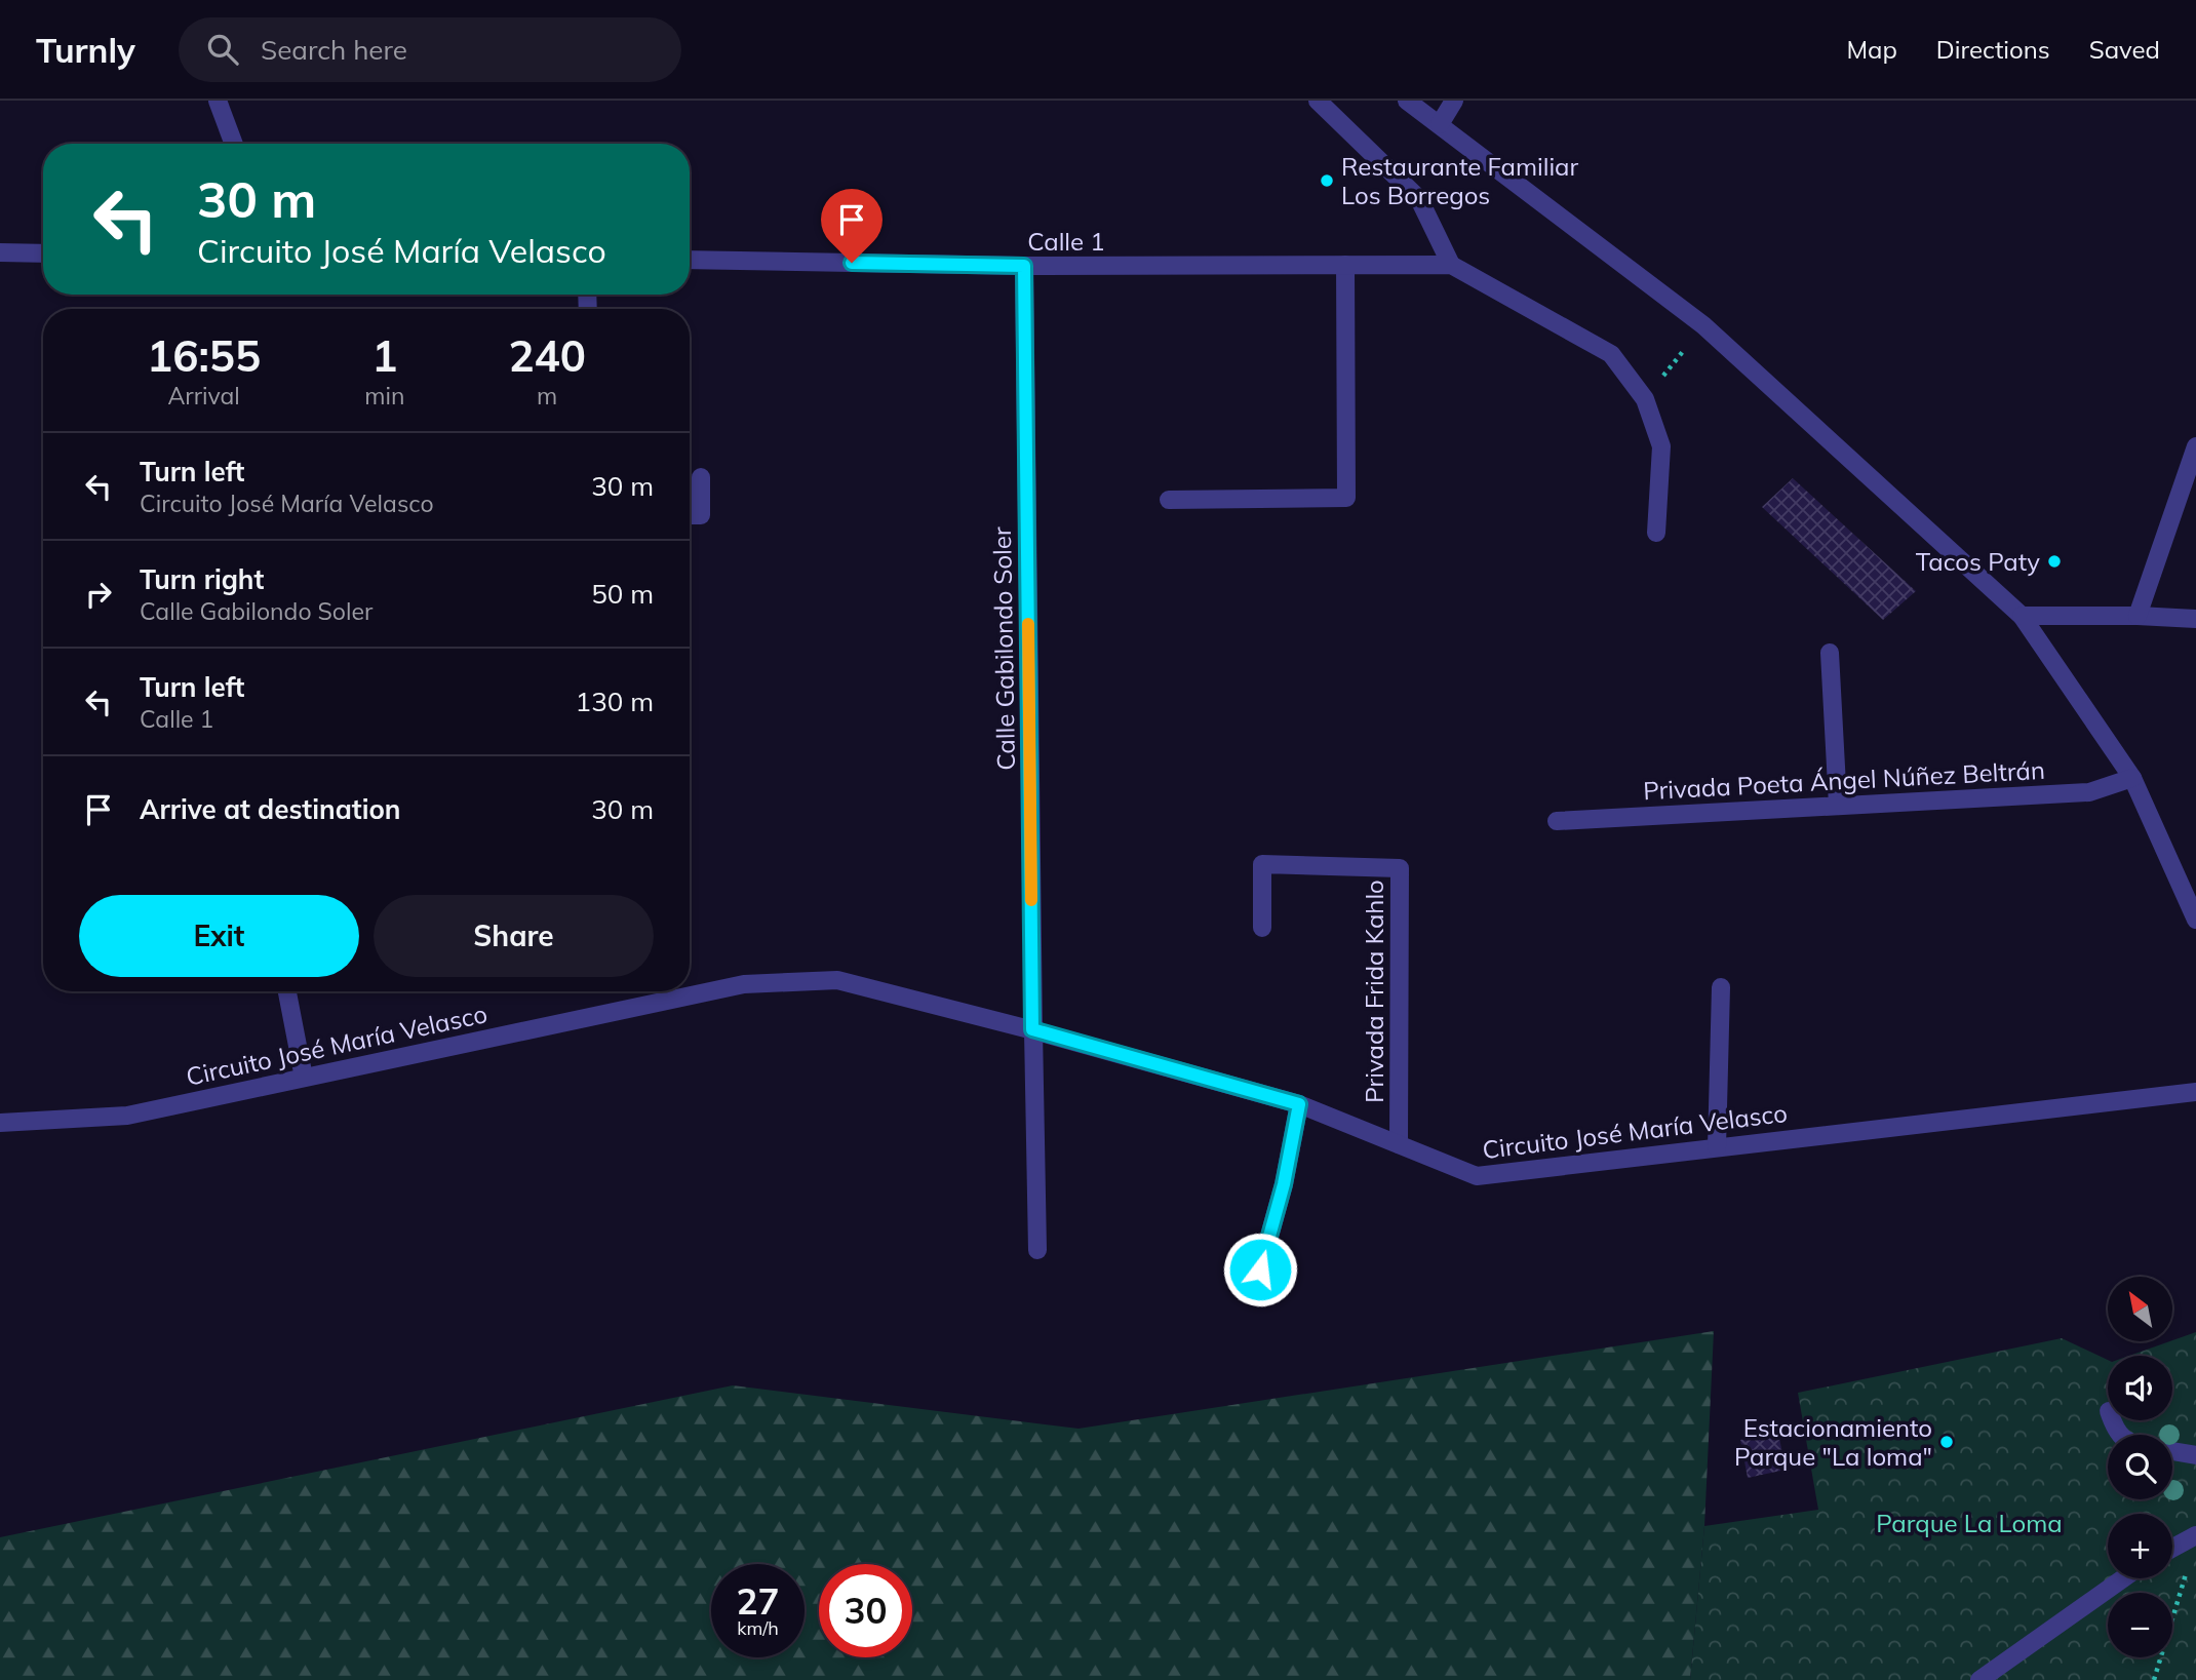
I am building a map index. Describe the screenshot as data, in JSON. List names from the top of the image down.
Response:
{
  "streets": {
    "street": [
      "Calle 1",
      "Calle Gabilondo Soler",
      "Privada Poeta Ángel Núñez Beltrán",
      "Privada Frida Kahlo",
      "Circuito José María Velasco"
    ]
  },
  "crossings": [
    ["Calle 1", "Calle Gabilondo Soler"],
    ["Calle Gabilondo Soler", "Circuito José María Velasco"],
    ["Privada Frida Kahlo", "Circuito José María Velasco"]
  ],
  "parks": ["Parque La Loma"],
  "places": ["Restaurante Familiar Los Borregos", "Tacos Paty", "Estacionamiento Parque \"La loma\""],
  "north": "top left",
  "page": {
    "header": "Turnly",
    "search": "Search here",
    "nav": ["Map", "Directions", "Saved"],
    "turn": ["30 m", "Circuito José María Velasco"],
    "eta": [
      "16:55",
      "Arrival",
      "1",
      "min",
      "240",
      "m"
    ],
    "list": [
      {
        "name": "Turn left",
        "note": "Circuito José María Velasco",
        "value": "30 m"
      },
      {
        "name": "Turn right",
        "note": "Calle Gabilondo Soler",
        "value": "50 m"
      },
      {
        "name": "Turn left",
        "note": "Calle 1",
        "value": "130 m"
      },
      {
        "name": "Arrive at destination",
        "value": "30 m"
      }
    ],
    "buttons": ["Exit", "Share"],
    "map_buttons": ["+", "−"],
    "speed": "27 km/h",
    "limit": "30"
  }
}
